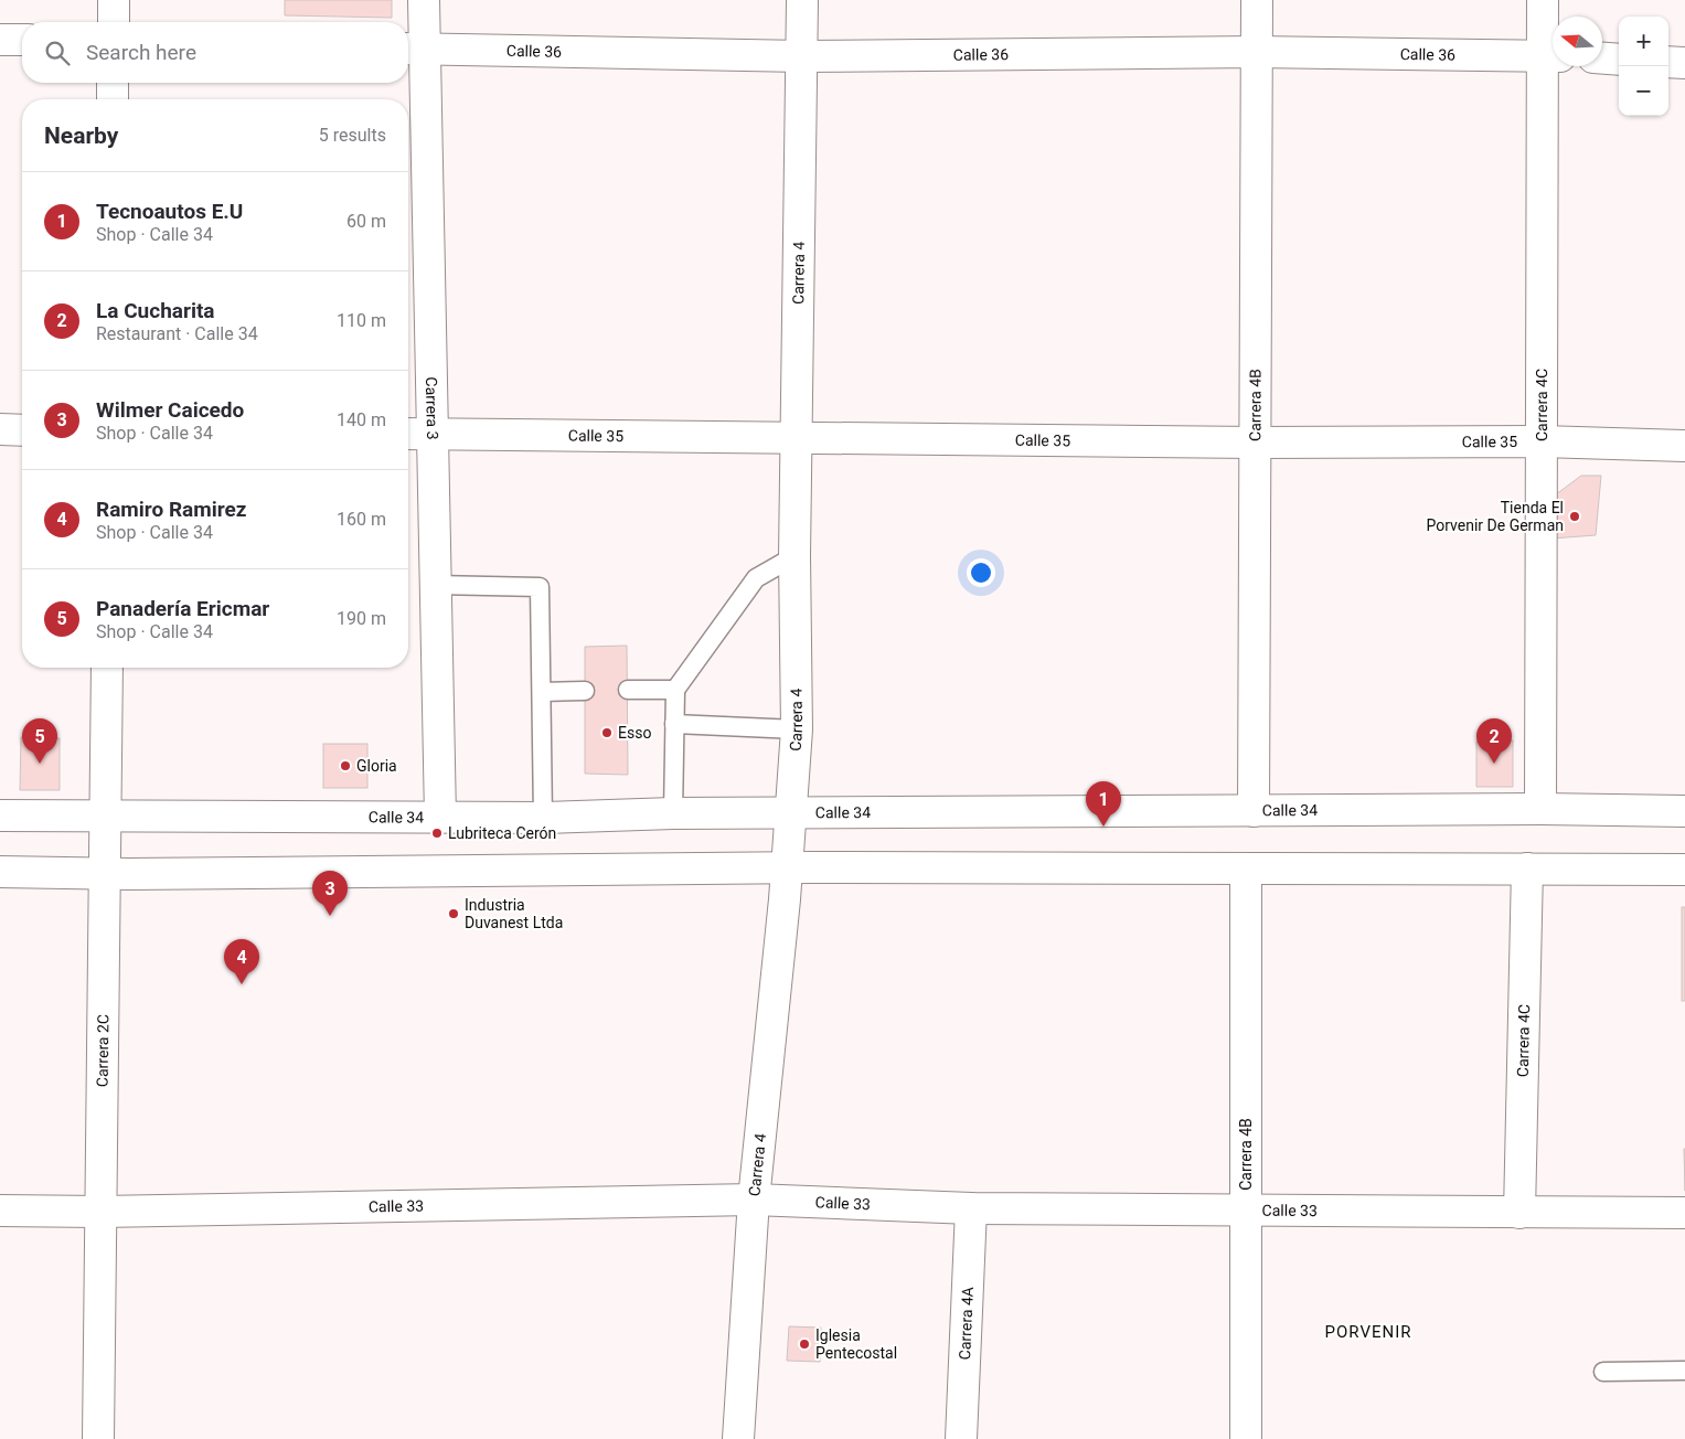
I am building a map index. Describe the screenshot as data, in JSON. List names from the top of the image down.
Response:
{
  "streets": {
    "street": [
      "Calle 36",
      "Carrera 4",
      "Carrera 4C",
      "Carrera 4B",
      "Carrera 3",
      "Calle 35",
      "Calle 34",
      "Carrera 2C",
      "Calle 33",
      "Carrera 4A"
    ]
  },
  "crossings": [
    ["Calle 36", "Carrera 4"],
    ["Calle 36", "Carrera 4C"],
    ["Calle 36", "Carrera 4B"],
    ["Calle 36", "Carrera 3"],
    ["Carrera 4", "Calle 35"],
    ["Carrera 4", "Calle 34"],
    ["Carrera 4", "Calle 33"],
    ["Carrera 4C", "Calle 35"],
    ["Carrera 4C", "Calle 34"],
    ["Carrera 4C", "Calle 33"],
    ["Carrera 4B", "Calle 35"],
    ["Carrera 4B", "Calle 34"],
    ["Carrera 4B", "Calle 33"],
    ["Carrera 3", "Calle 35"],
    ["Carrera 3", "Calle 34"],
    ["Calle 34", "Carrera 2C"],
    ["Carrera 2C", "Calle 33"],
    ["Calle 33", "Carrera 4A"]
  ],
  "districts": ["PORVENIR"],
  "places": [
    "Tienda El Porvenir De German",
    "Esso",
    "Gloria",
    "Lubriteca Cerón",
    "Industria Duvanest Ltda",
    "Iglesia Pentecostal"
  ],
  "north": "left",
  "page": {
    "map_buttons": ["+", "−"],
    "search": "Search here",
    "heading": ["Nearby", "5 results"],
    "list": [
      {
        "mark": "1",
        "name": "Tecnoautos E.U",
        "note": "Shop · Calle 34",
        "value": "60 m"
      },
      {
        "mark": "2",
        "name": "La Cucharita",
        "note": "Restaurant · Calle 34",
        "value": "110 m"
      },
      {
        "mark": "3",
        "name": "Wilmer Caicedo",
        "note": "Shop · Calle 34",
        "value": "140 m"
      },
      {
        "mark": "4",
        "name": "Ramiro Ramirez",
        "note": "Shop · Calle 34",
        "value": "160 m"
      },
      {
        "mark": "5",
        "name": "Panadería Ericmar",
        "note": "Shop · Calle 34",
        "value": "190 m"
      }
    ],
    "pins": [
      "2",
      "5",
      "1",
      "3",
      "4"
    ]
  }
}
